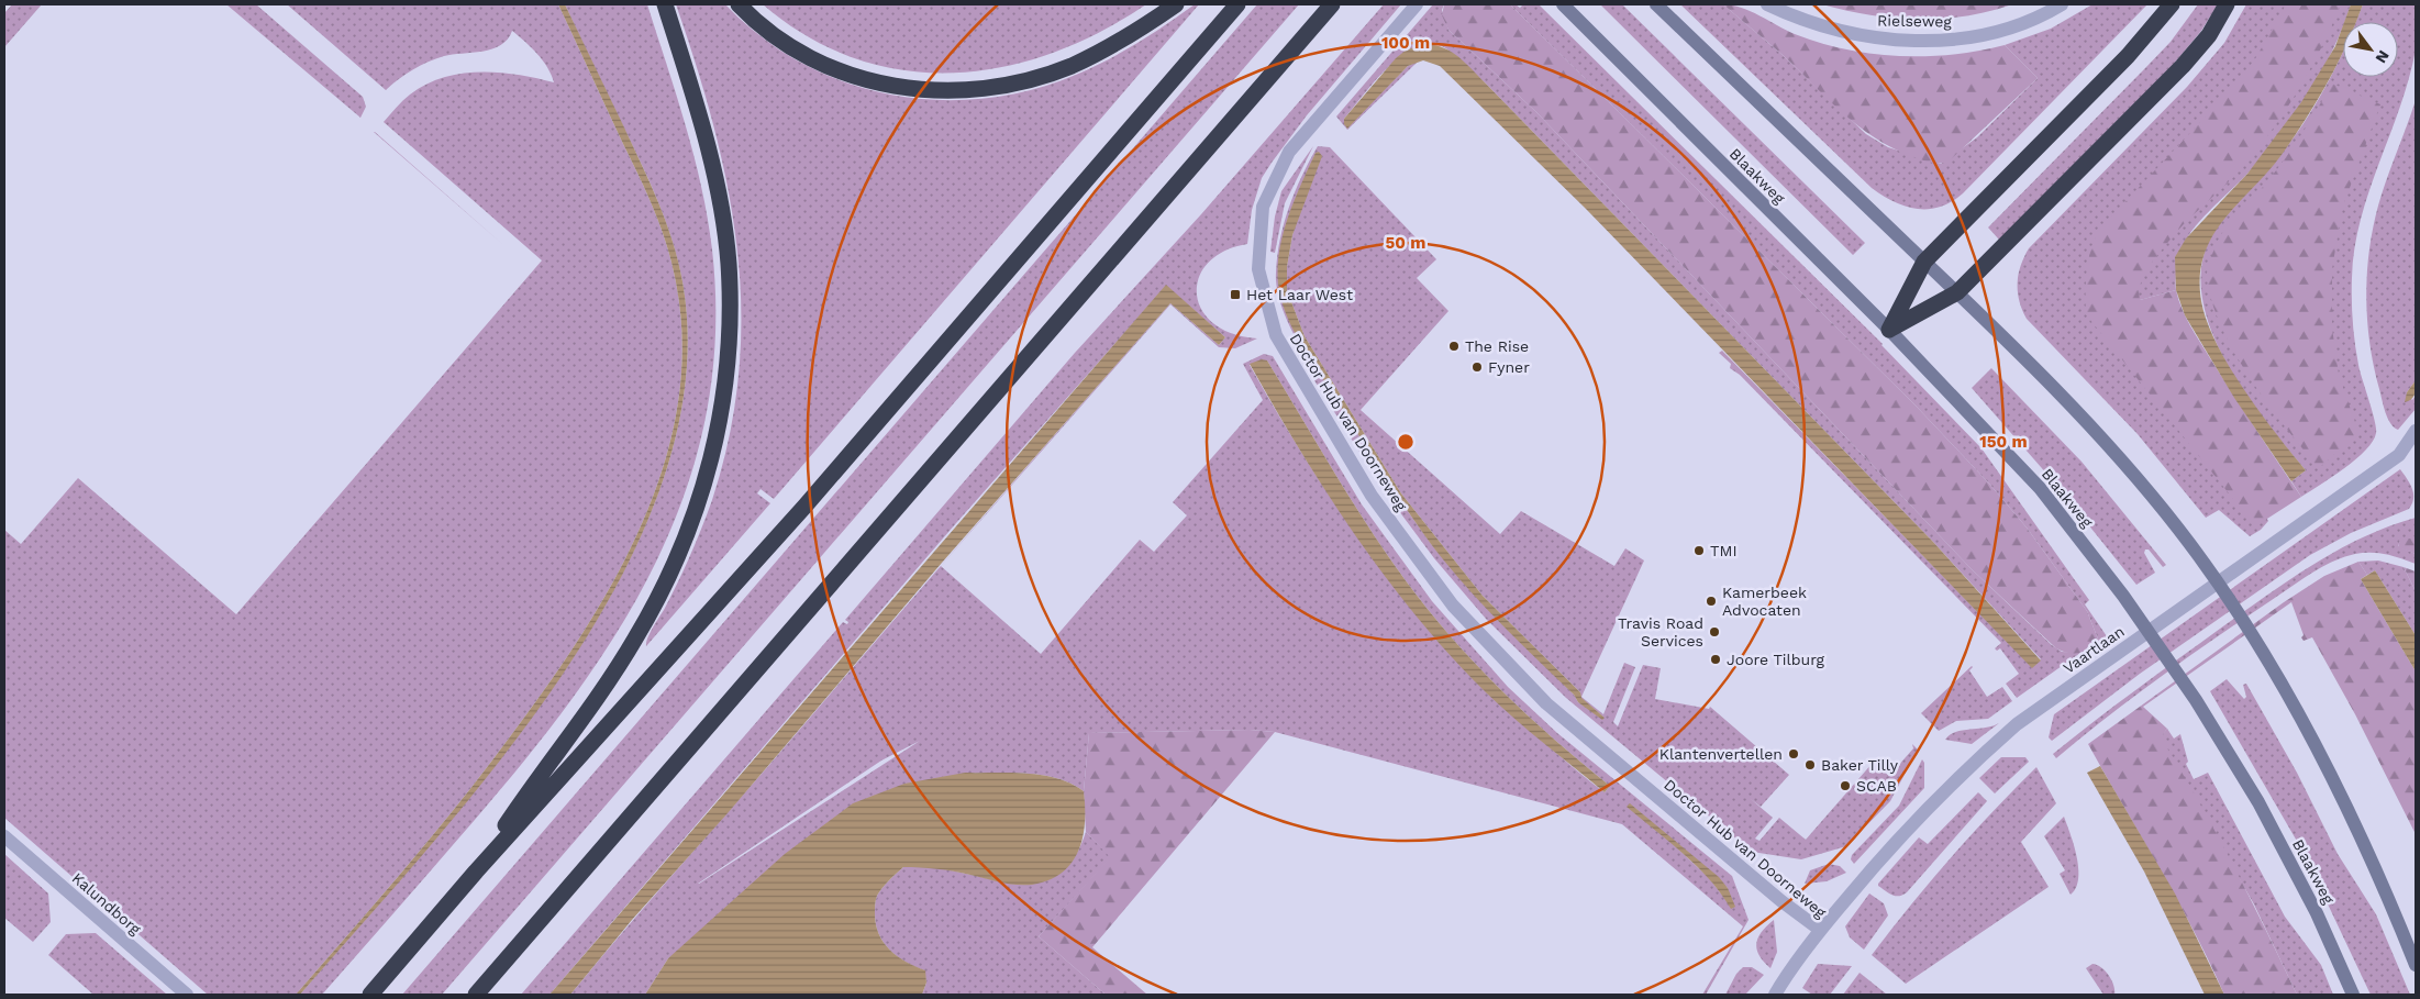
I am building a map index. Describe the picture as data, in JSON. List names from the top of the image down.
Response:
{
  "streets": {
    "main road": ["Blaakweg"],
    "street": [
      "Rielseweg",
      "Doctor Hub van Doorneweg",
      "Vaartlaan",
      "Kalundborg"
    ]
  },
  "crossings": [
    ["Doctor Hub van Doorneweg", "Vaartlaan"]
  ],
  "places": {
    "transit": ["Het Laar West"],
    "other": [
      "The Rise",
      "Fyner",
      "TMI",
      "Kamerbeek Advocaten",
      "Travis Road Services",
      "Joore Tilburg",
      "Klantenvertellen",
      "Baker Tilly",
      "SCAB"
    ]
  },
  "north": "bottom right",
  "rings": ["100 m", "50 m", "150 m"]
}
